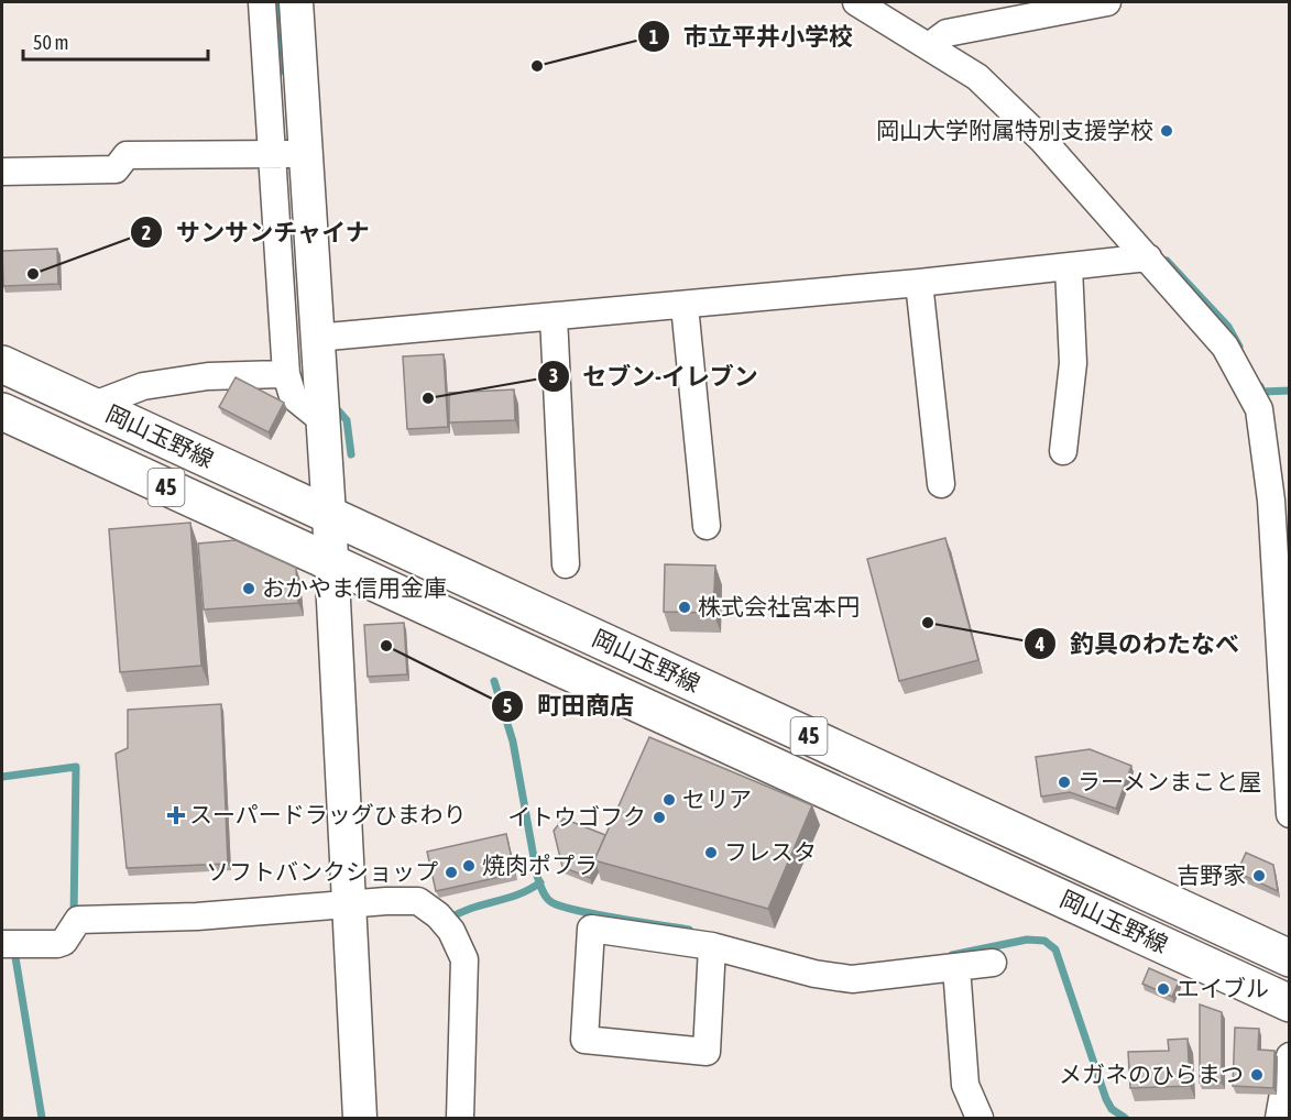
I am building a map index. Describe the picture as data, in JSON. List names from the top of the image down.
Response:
{
  "streets": {
    "main road": ["岡山玉野線", "45"]
  },
  "places": {
    "other": [
      "市立平井小学校",
      "岡山大学附属特別支援学校",
      "サンサンチャイナ",
      "セブン-イレブン",
      "おかやま信用金庫",
      "株式会社宮本円",
      "釣具のわたなべ",
      "町田商店",
      "ラーメンまこと屋",
      "セリア",
      "イトウゴフク",
      "フレスタ",
      "焼肉ポプラ",
      "ソフトバンクショップ",
      "吉野家",
      "エイブル",
      "メガネのひらまつ"
    ],
    "health": ["スーパードラッグひまわり"]
  },
  "scale_bar": "50 m"
}
